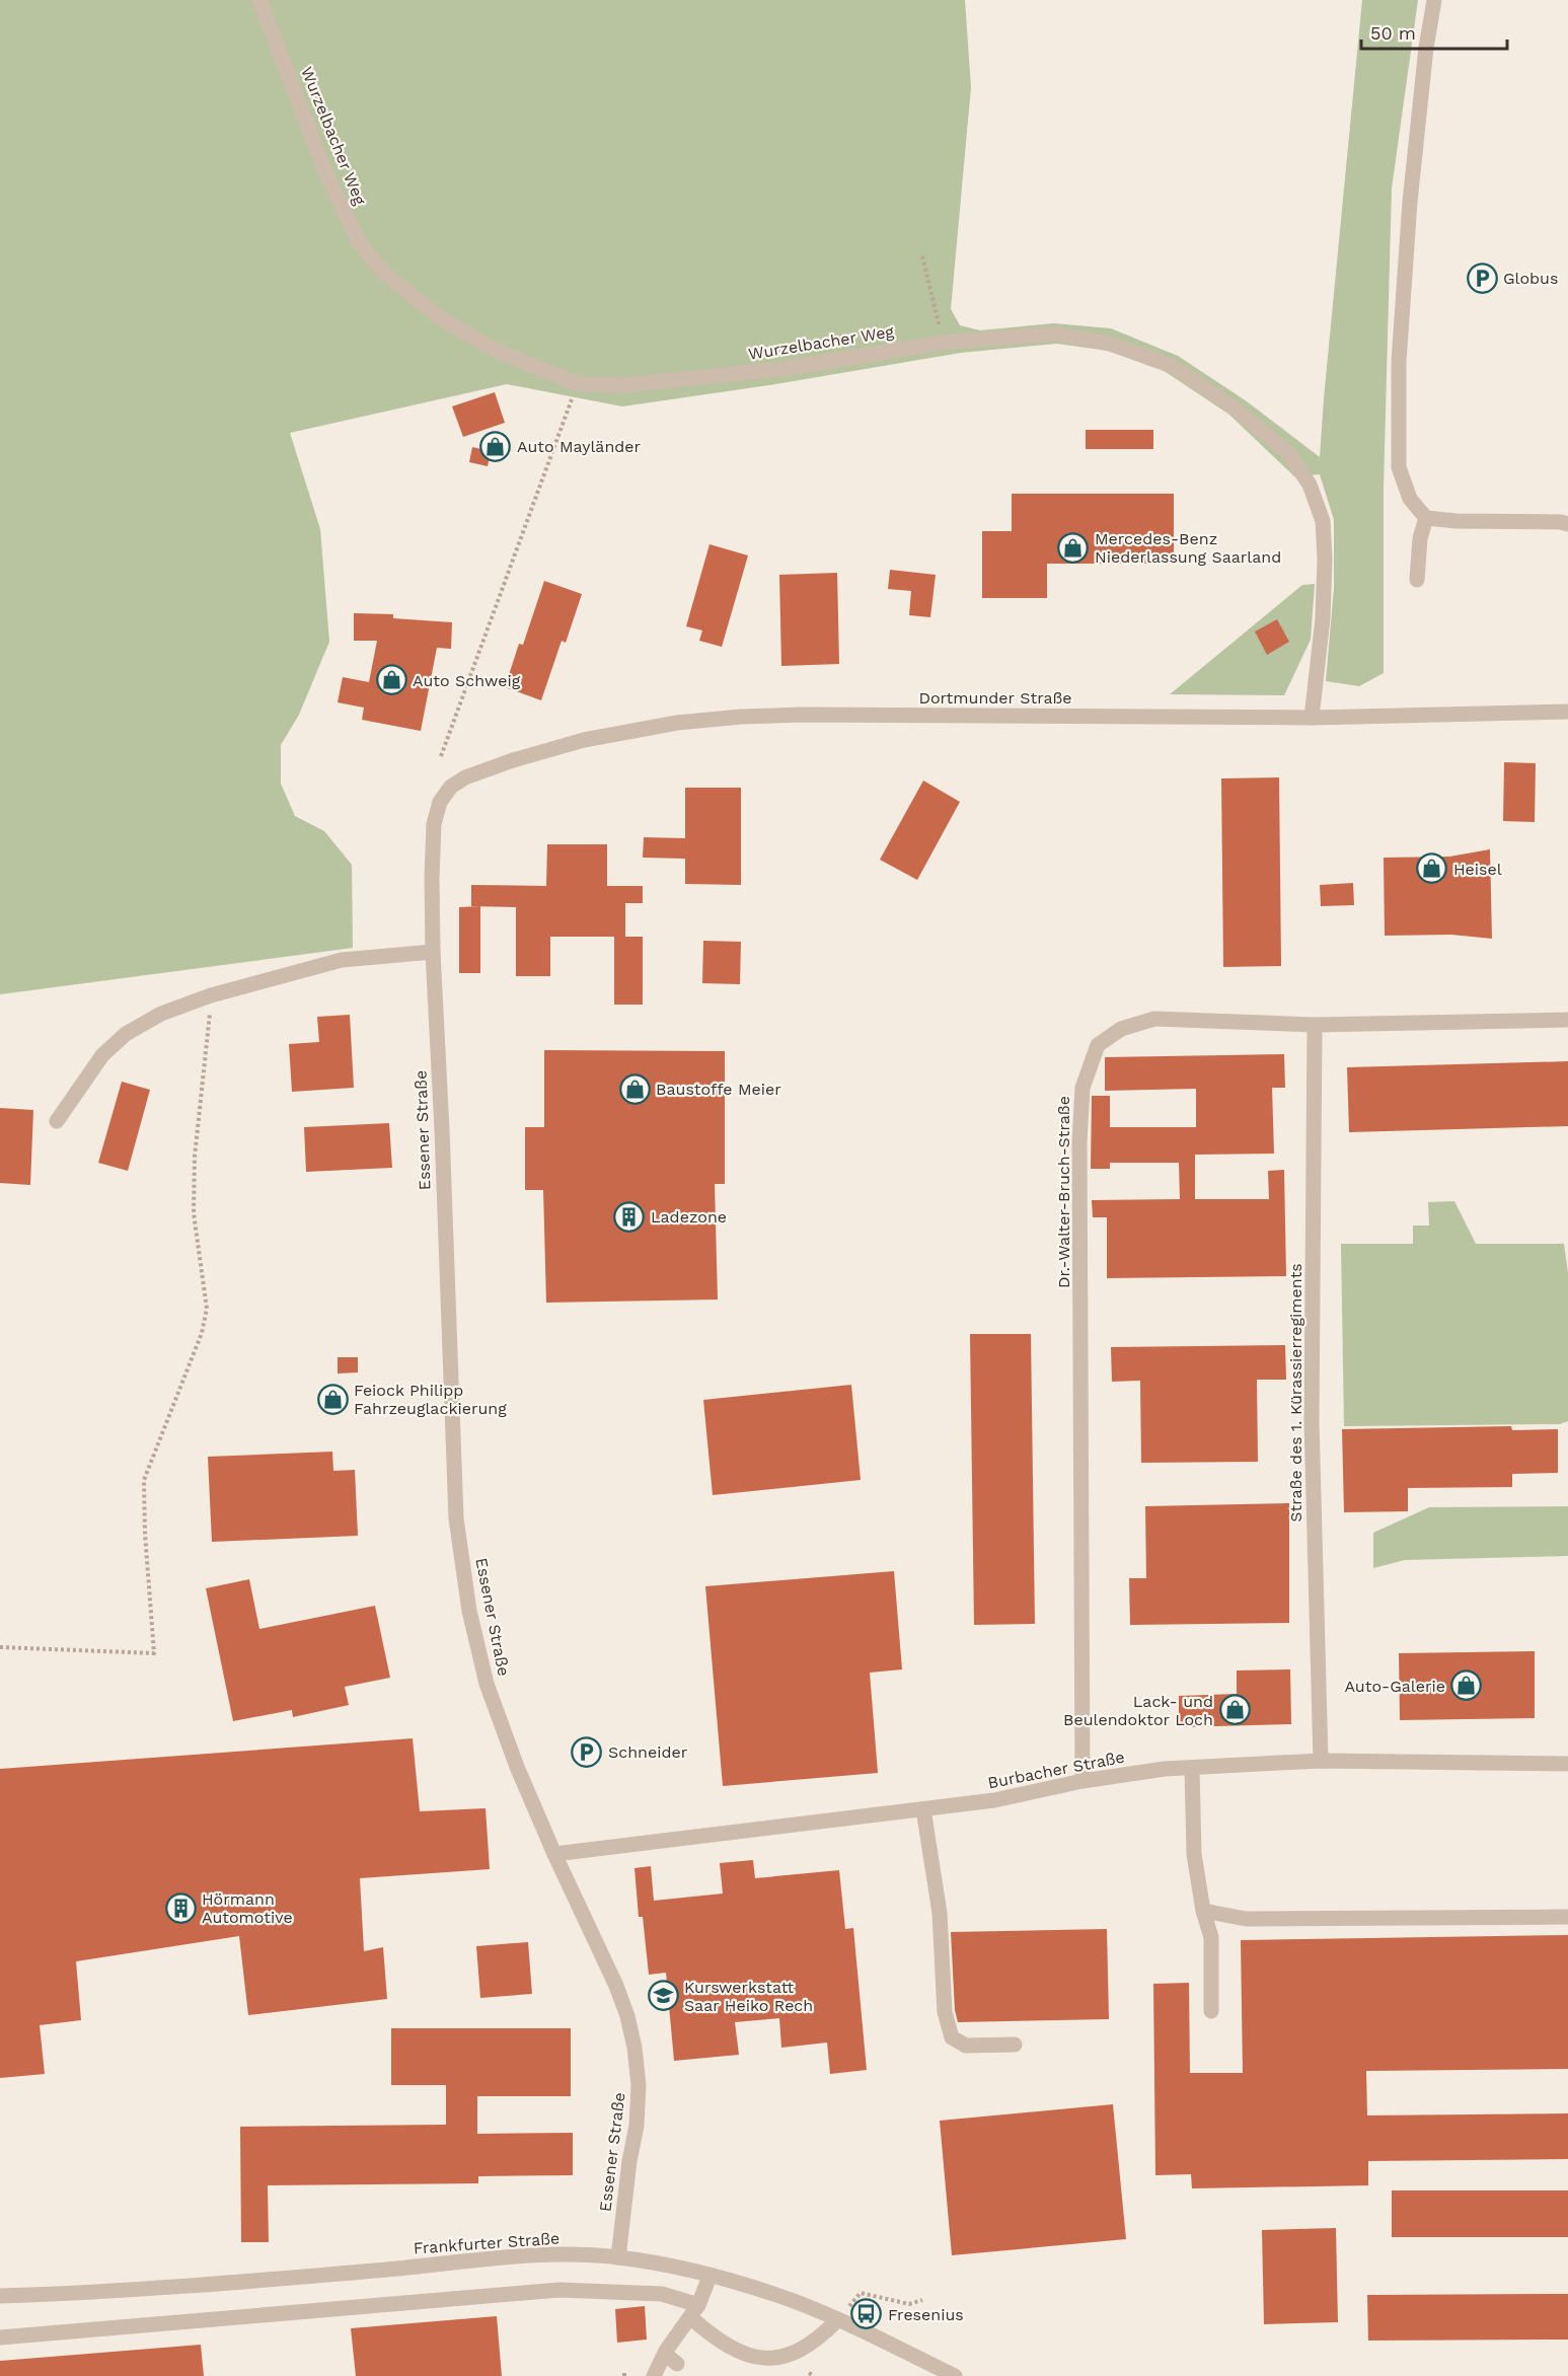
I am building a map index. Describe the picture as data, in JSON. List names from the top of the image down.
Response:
{
  "streets": {
    "street": [
      "Wurzelbacher Weg",
      "Dortmunder Straße",
      "Essener Straße",
      "Dr.-Walter-Bruch-Straße",
      "Straße des 1. Kürassierregiments",
      "Burbacher Straße",
      "Frankfurter Straße"
    ]
  },
  "crossings": [
    ["Wurzelbacher Weg", "Dortmunder Straße"],
    ["Dortmunder Straße", "Essener Straße"],
    ["Essener Straße", "Burbacher Straße"],
    ["Essener Straße", "Frankfurter Straße"],
    ["Dr.-Walter-Bruch-Straße", "Straße des 1. Kürassierregiments"],
    ["Dr.-Walter-Bruch-Straße", "Burbacher Straße"],
    ["Straße des 1. Kürassierregiments", "Burbacher Straße"]
  ],
  "places": {
    "parking": ["Globus", "Schneider"],
    "shop": [
      "Auto Mayländer",
      "Mercedes-Benz Niederlassung Saarland",
      "Auto Schweig",
      "Heisel",
      "Baustoffe Meier",
      "Feiock Philipp Fahrzeuglackierung",
      "Auto-Galerie",
      "Lack- und Beulendoktor Loch"
    ],
    "building": ["Ladezone", "Hörmann Automotive"],
    "school or university": ["Kurswerkstatt Saar Heiko Rech"],
    "bus stop": ["Fresenius"]
  },
  "scale_bar": "50 m"
}
